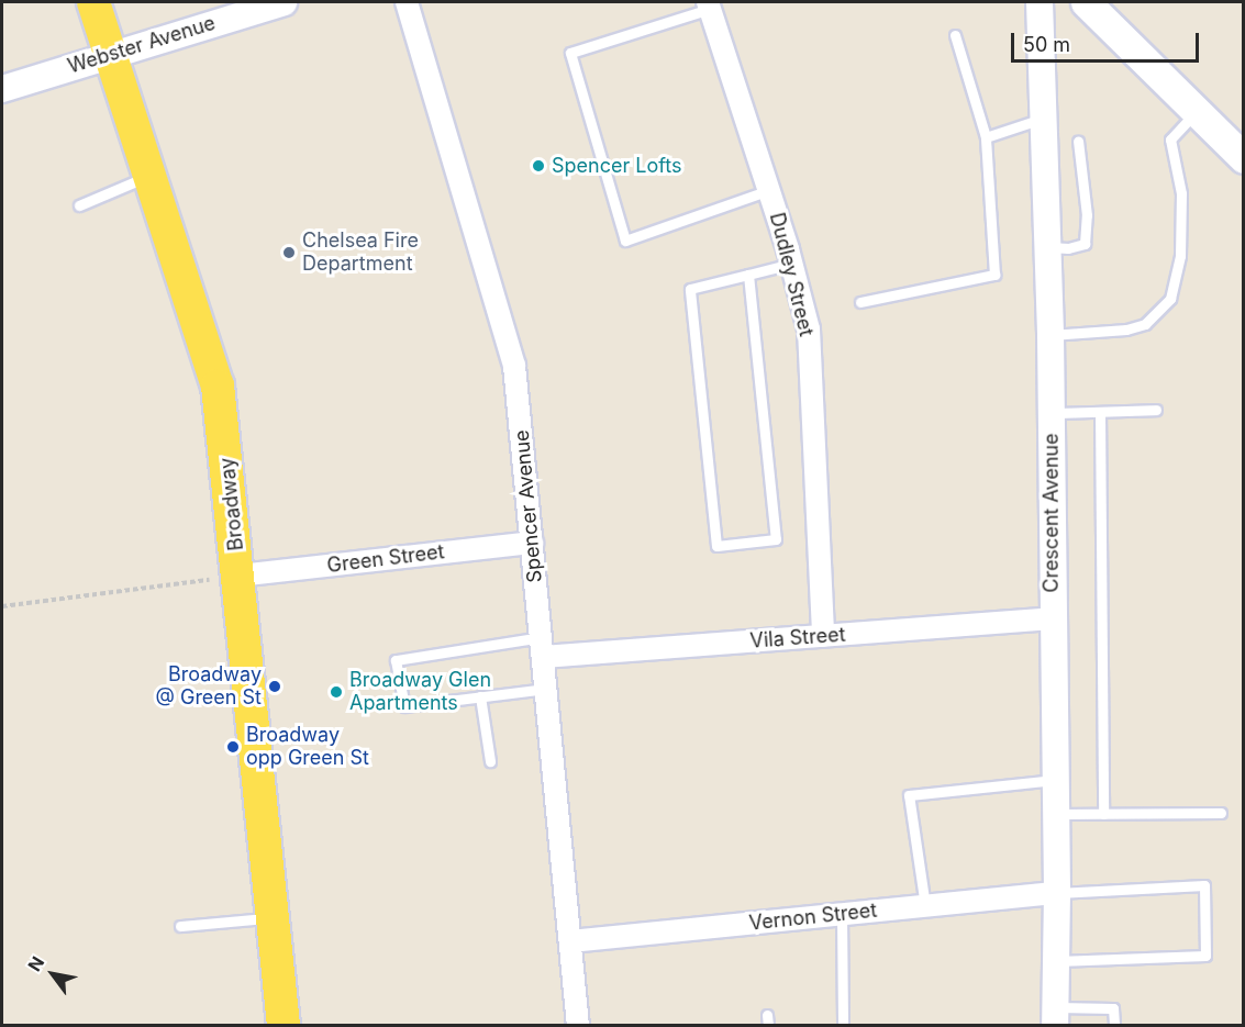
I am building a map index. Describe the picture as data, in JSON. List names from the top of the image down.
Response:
{
  "streets": {
    "main road": ["Broadway"],
    "street": [
      "Webster Avenue",
      "Dudley Street",
      "Spencer Avenue",
      "Crescent Avenue",
      "Green Street",
      "Vila Street",
      "Vernon Street"
    ]
  },
  "crossings": [
    ["Webster Avenue", "Broadway"],
    ["Dudley Street", "Vila Street"],
    ["Broadway", "Green Street"],
    ["Spencer Avenue", "Green Street"],
    ["Spencer Avenue", "Vila Street"],
    ["Spencer Avenue", "Vernon Street"],
    ["Crescent Avenue", "Vila Street"],
    ["Crescent Avenue", "Vernon Street"]
  ],
  "places": [
    "Spencer Lofts",
    "Chelsea Fire Department",
    "Broadway @ Green St",
    "Broadway Glen Apartments",
    "Broadway opp Green St"
  ],
  "scale_bar": "50 m",
  "north": "top left"
}
